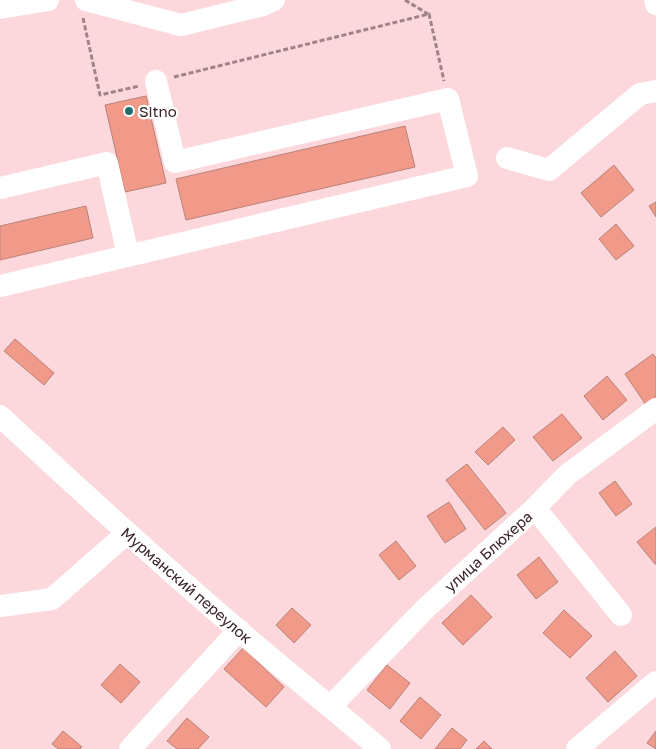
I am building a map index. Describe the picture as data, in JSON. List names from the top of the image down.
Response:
{
  "streets": {
    "street": ["улица Блюхера", "Мурманский переулок"]
  },
  "crossings": [
    ["улица Блюхера", "Мурманский переулок"]
  ],
  "places": ["Sitno"]
}
